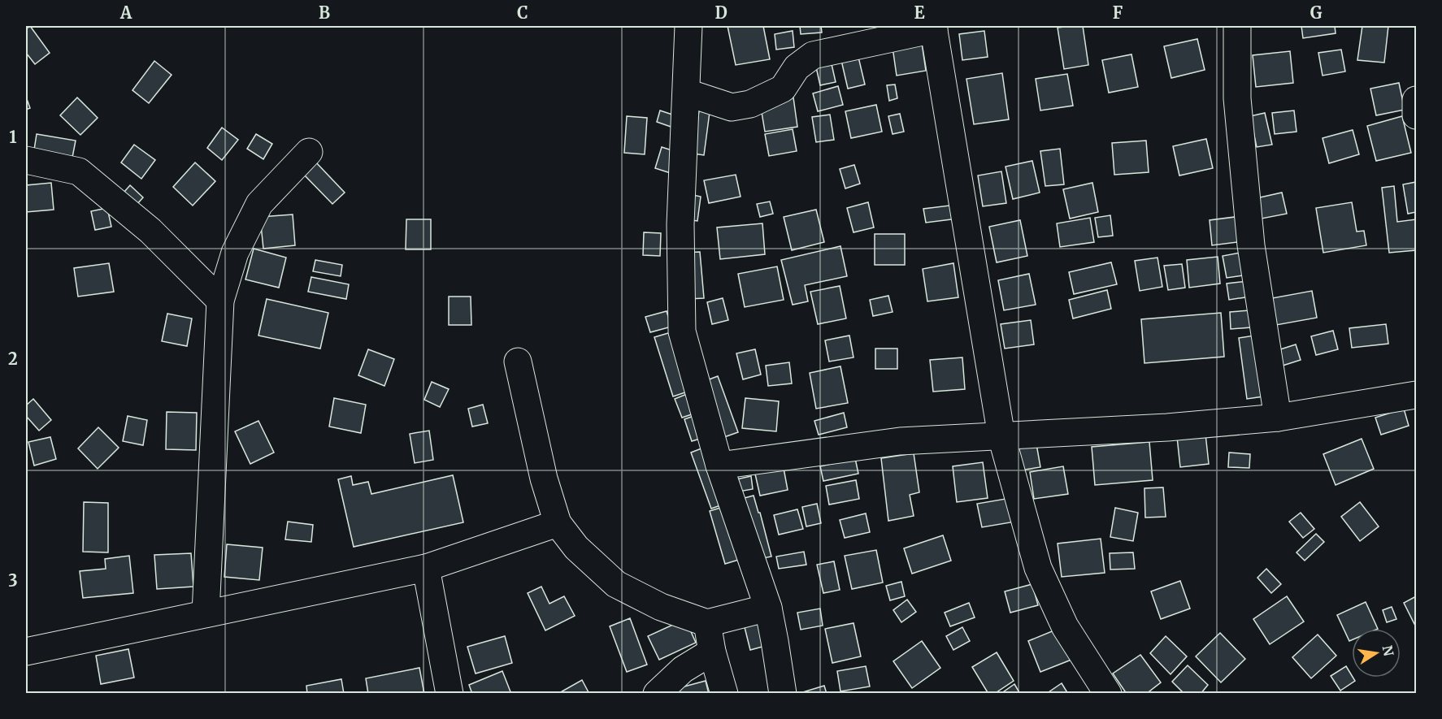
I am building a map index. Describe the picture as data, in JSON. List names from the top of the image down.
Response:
{
  "north": "right",
  "grid": {
    "columns": [
      "A",
      "B",
      "C",
      "D",
      "E",
      "F",
      "G"
    ],
    "rows": ["1", "2", "3"]
  }
}
